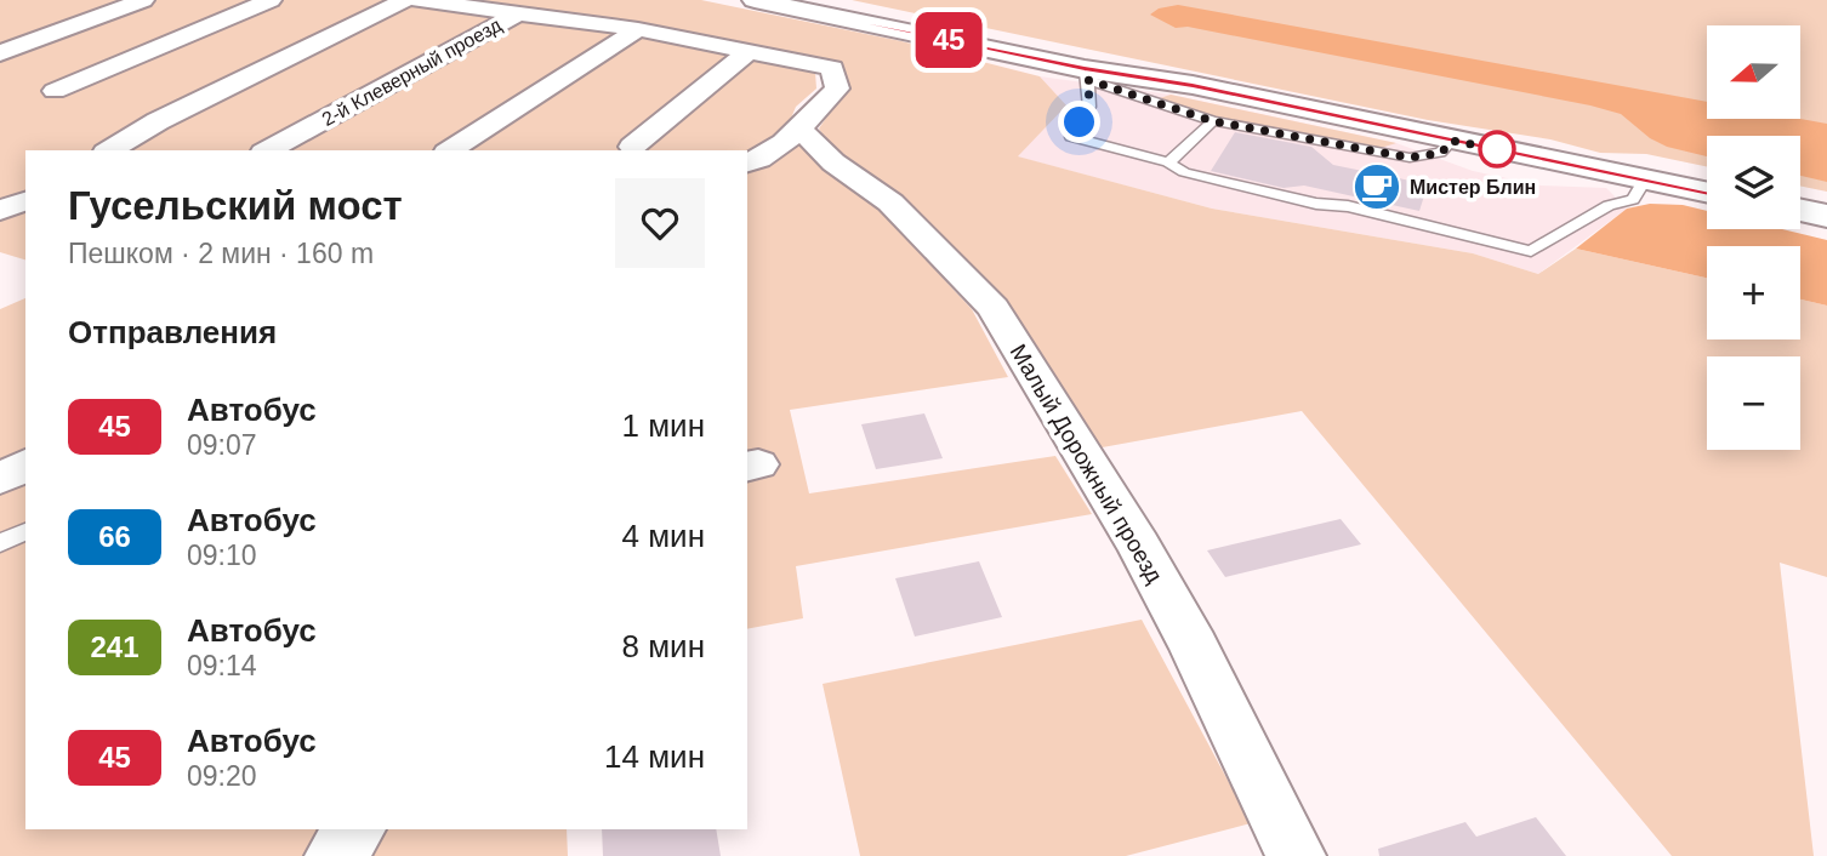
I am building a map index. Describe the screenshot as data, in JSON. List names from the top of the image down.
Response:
{
  "streets": {
    "street": ["2-й Клеверный проезд", "Малый Дорожный проезд"]
  },
  "places": {
    "cafe": ["Мистер Блин"]
  },
  "lines": ["bus line 45"],
  "north": "left",
  "page": {
    "on_map": "45",
    "map_buttons": ["+", "−"],
    "heading": [
      ["Гусельский мост", "Пешком · 2 мин · 160 m"],
      "Отправления"
    ],
    "list": [
      {
        "mark": "45",
        "name": "Автобус",
        "note": "09:07",
        "value": "1 мин"
      },
      {
        "mark": "66",
        "name": "Автобус",
        "note": "09:10",
        "value": "4 мин"
      },
      {
        "mark": "241",
        "name": "Автобус",
        "note": "09:14",
        "value": "8 мин"
      },
      {
        "mark": "45",
        "name": "Автобус",
        "note": "09:20",
        "value": "14 мин"
      }
    ]
  }
}
